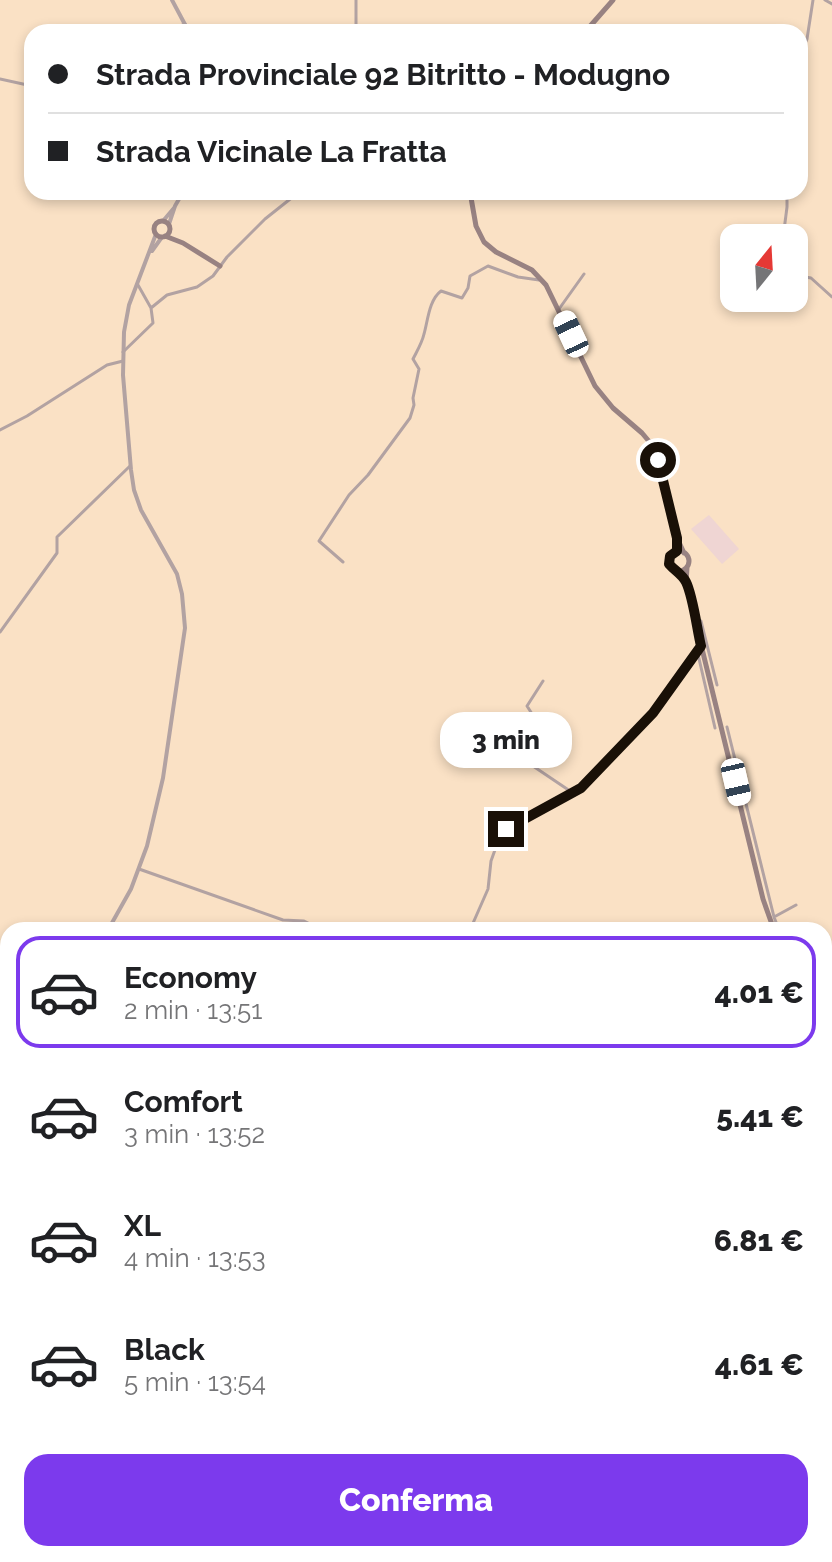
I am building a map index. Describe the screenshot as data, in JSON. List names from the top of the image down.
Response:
{
  "north": "top",
  "page": {
    "banner": ["Strada Provinciale 92 Bitritto - Modugno", "Strada Vicinale La Fratta"],
    "bubble": "3 min",
    "list": [
      {
        "name": "Economy",
        "note": "2 min · 13:51",
        "value": "4.01 €"
      },
      {
        "name": "Comfort",
        "note": "3 min · 13:52",
        "value": "5.41 €"
      },
      {
        "name": "XL",
        "note": "4 min · 13:53",
        "value": "6.81 €"
      },
      {
        "name": "Black",
        "note": "5 min · 13:54",
        "value": "4.61 €"
      }
    ],
    "buttons": "Conferma"
  }
}
